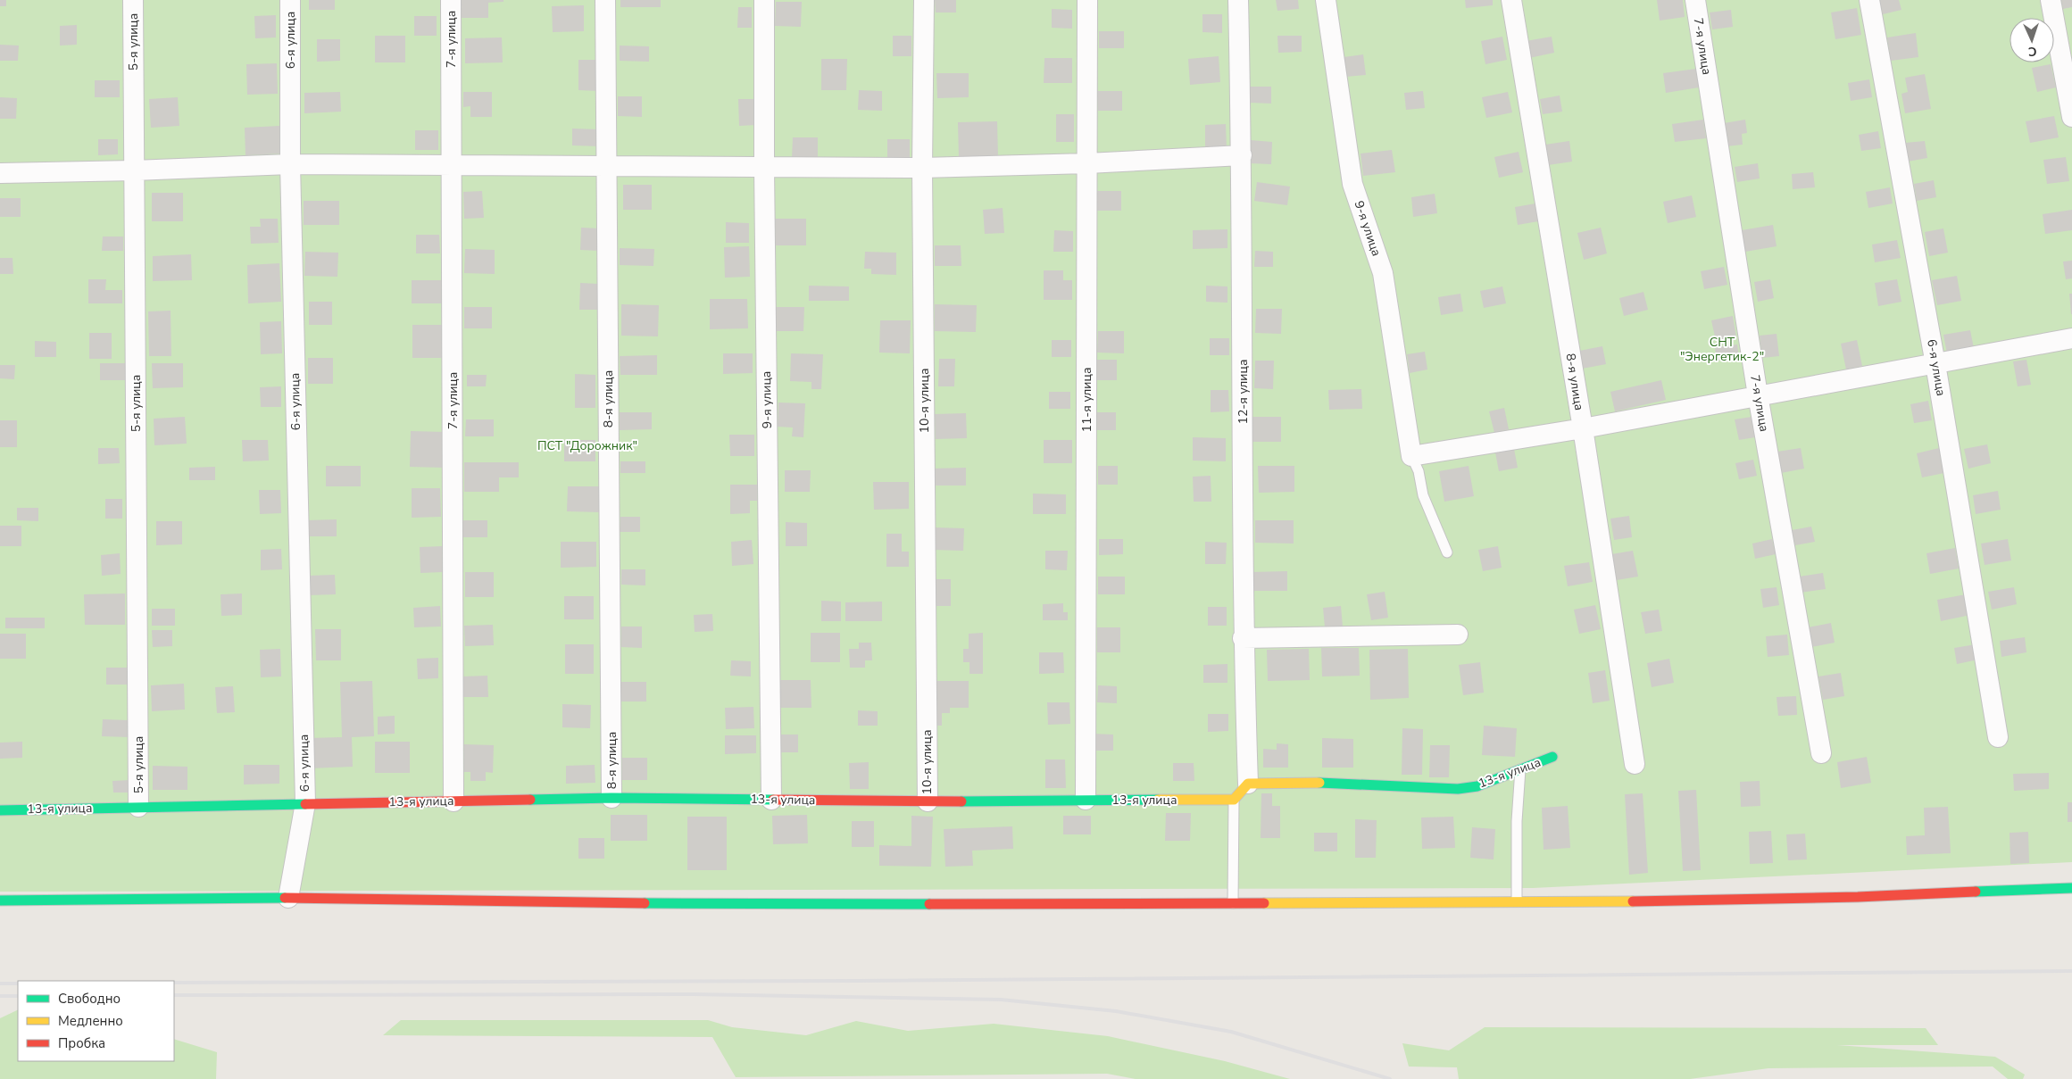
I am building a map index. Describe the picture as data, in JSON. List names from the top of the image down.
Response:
{
  "streets": {
    "street": [
      "7-я улица",
      "6-я улица",
      "5-я улица",
      "9-я улица",
      "8-я улица",
      "12-я улица",
      "11-я улица",
      "10-я улица",
      "13-я улица"
    ]
  },
  "crossings": [
    ["7-я улица", "13-я улица"],
    ["6-я улица", "13-я улица"],
    ["5-я улица", "13-я улица"],
    ["9-я улица", "13-я улица"],
    ["8-я улица", "13-я улица"],
    ["12-я улица", "13-я улица"],
    ["11-я улица", "13-я улица"],
    ["10-я улица", "13-я улица"]
  ],
  "parks": ["СHТ \"Энергетик-2\"", "ПСТ \"Дорожник\""],
  "legend": ["Свободно", "Медленно", "Пробка"],
  "north": "bottom"
}
